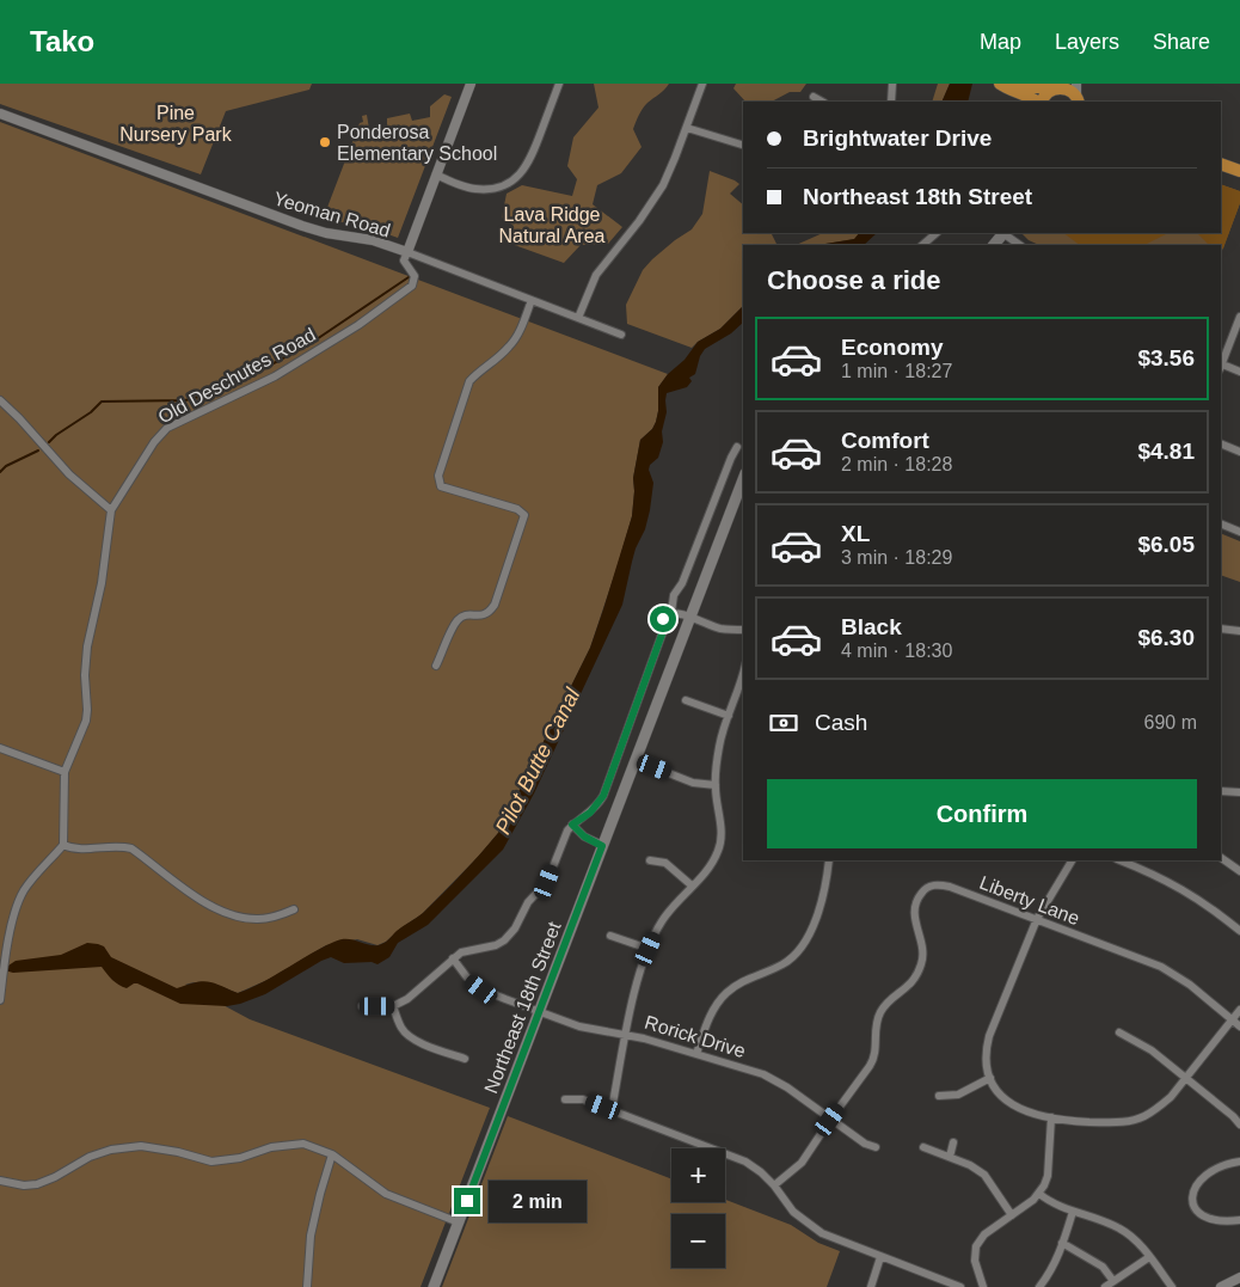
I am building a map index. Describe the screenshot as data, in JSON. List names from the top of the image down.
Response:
{
  "streets": {
    "main road": ["Northeast 18th Street"],
    "street": [
      "Yeoman Road",
      "Old Deschutes Road",
      "Liberty Lane",
      "Rorick Drive"
    ]
  },
  "crossings": [
    ["Yeoman Road", "Old Deschutes Road"],
    ["Liberty Lane", "Rorick Drive"],
    ["Northeast 18th Street", "Rorick Drive"]
  ],
  "water": ["Pilot Butte Canal"],
  "parks": ["Pine Nursery Park", "Lava Ridge Natural Area"],
  "places": ["Ponderosa Elementary School"],
  "page": {
    "header": "Tako",
    "nav": ["Map", "Layers", "Share"],
    "banner": ["Brightwater Drive", "Northeast 18th Street"],
    "heading": "Choose a ride",
    "list": [
      {
        "name": "Economy",
        "note": "1 min · 18:27",
        "value": "$3.56"
      },
      {
        "name": "Comfort",
        "note": "2 min · 18:28",
        "value": "$4.81"
      },
      {
        "name": "XL",
        "note": "3 min · 18:29",
        "value": "$6.05"
      },
      {
        "name": "Black",
        "note": "4 min · 18:30",
        "value": "$6.30"
      }
    ],
    "pay": ["Cash", "690 m"],
    "buttons": "Confirm",
    "map_buttons": ["+", "−"],
    "bubble": "2 min"
  }
}
